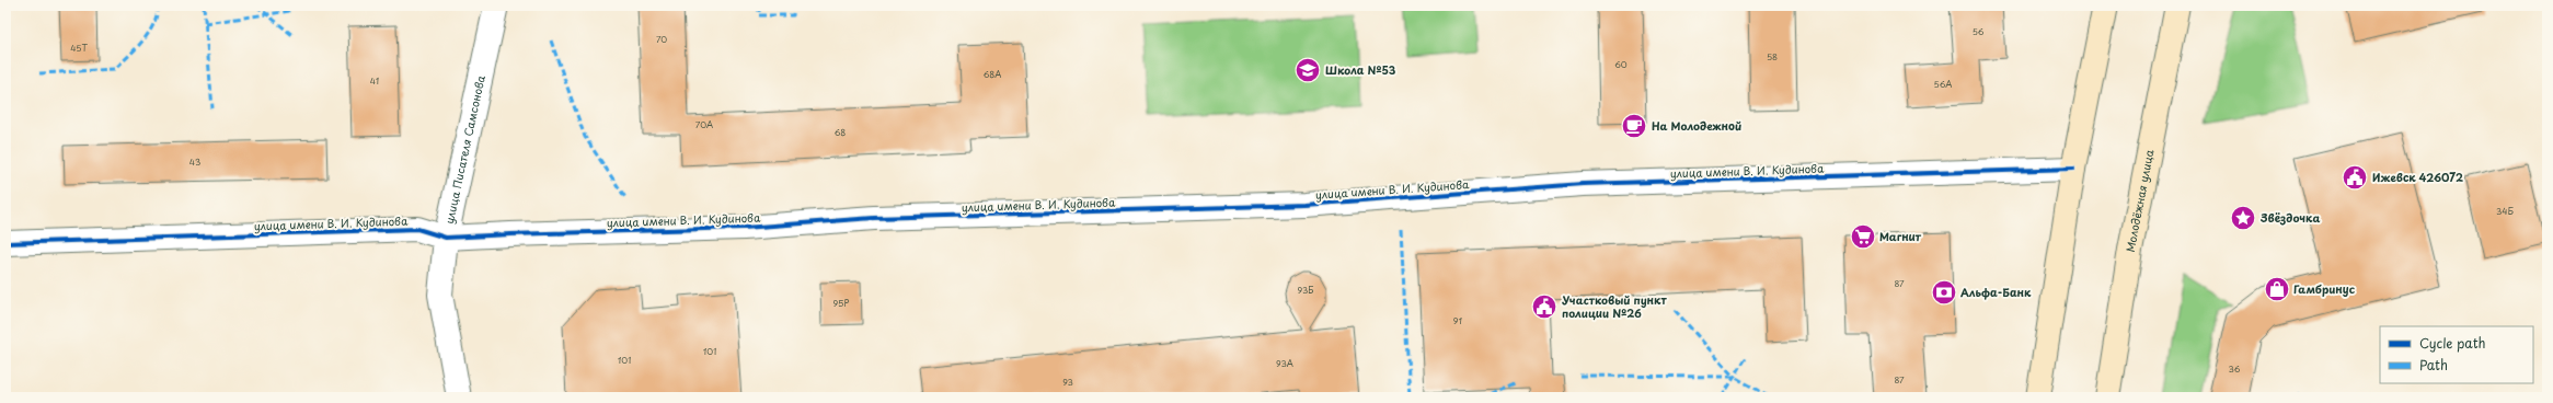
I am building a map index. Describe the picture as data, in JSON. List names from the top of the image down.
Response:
{
  "streets": {
    "main road": ["Молодёжная улица"],
    "street": ["улица Писателя Самсонова", "улица имени В. И. Кудинова"]
  },
  "crossings": [
    ["улица Писателя Самсонова", "улица имени В. И. Кудинова"]
  ],
  "places": {
    "school or university": ["Школа №53"],
    "cafe": ["На Молодежной"],
    "public building": ["Ижевск 426072", "Участковый пункт полиции №26"],
    "place": ["Звёздочка"],
    "supermarket": ["Магнит"],
    "shop": ["Гамбринус"],
    "bank": ["Альфа-Банк"]
  },
  "house_numbers": [
    "56",
    "70",
    "45Т",
    "58",
    "60",
    "68А",
    "41",
    "56А",
    "70А",
    "68",
    "43",
    "34Б",
    "87",
    "93Б",
    "95Р",
    "91",
    "101",
    "101",
    "93А",
    "36",
    "87",
    "93"
  ],
  "legend": ["Cycle path", "Path"]
}
